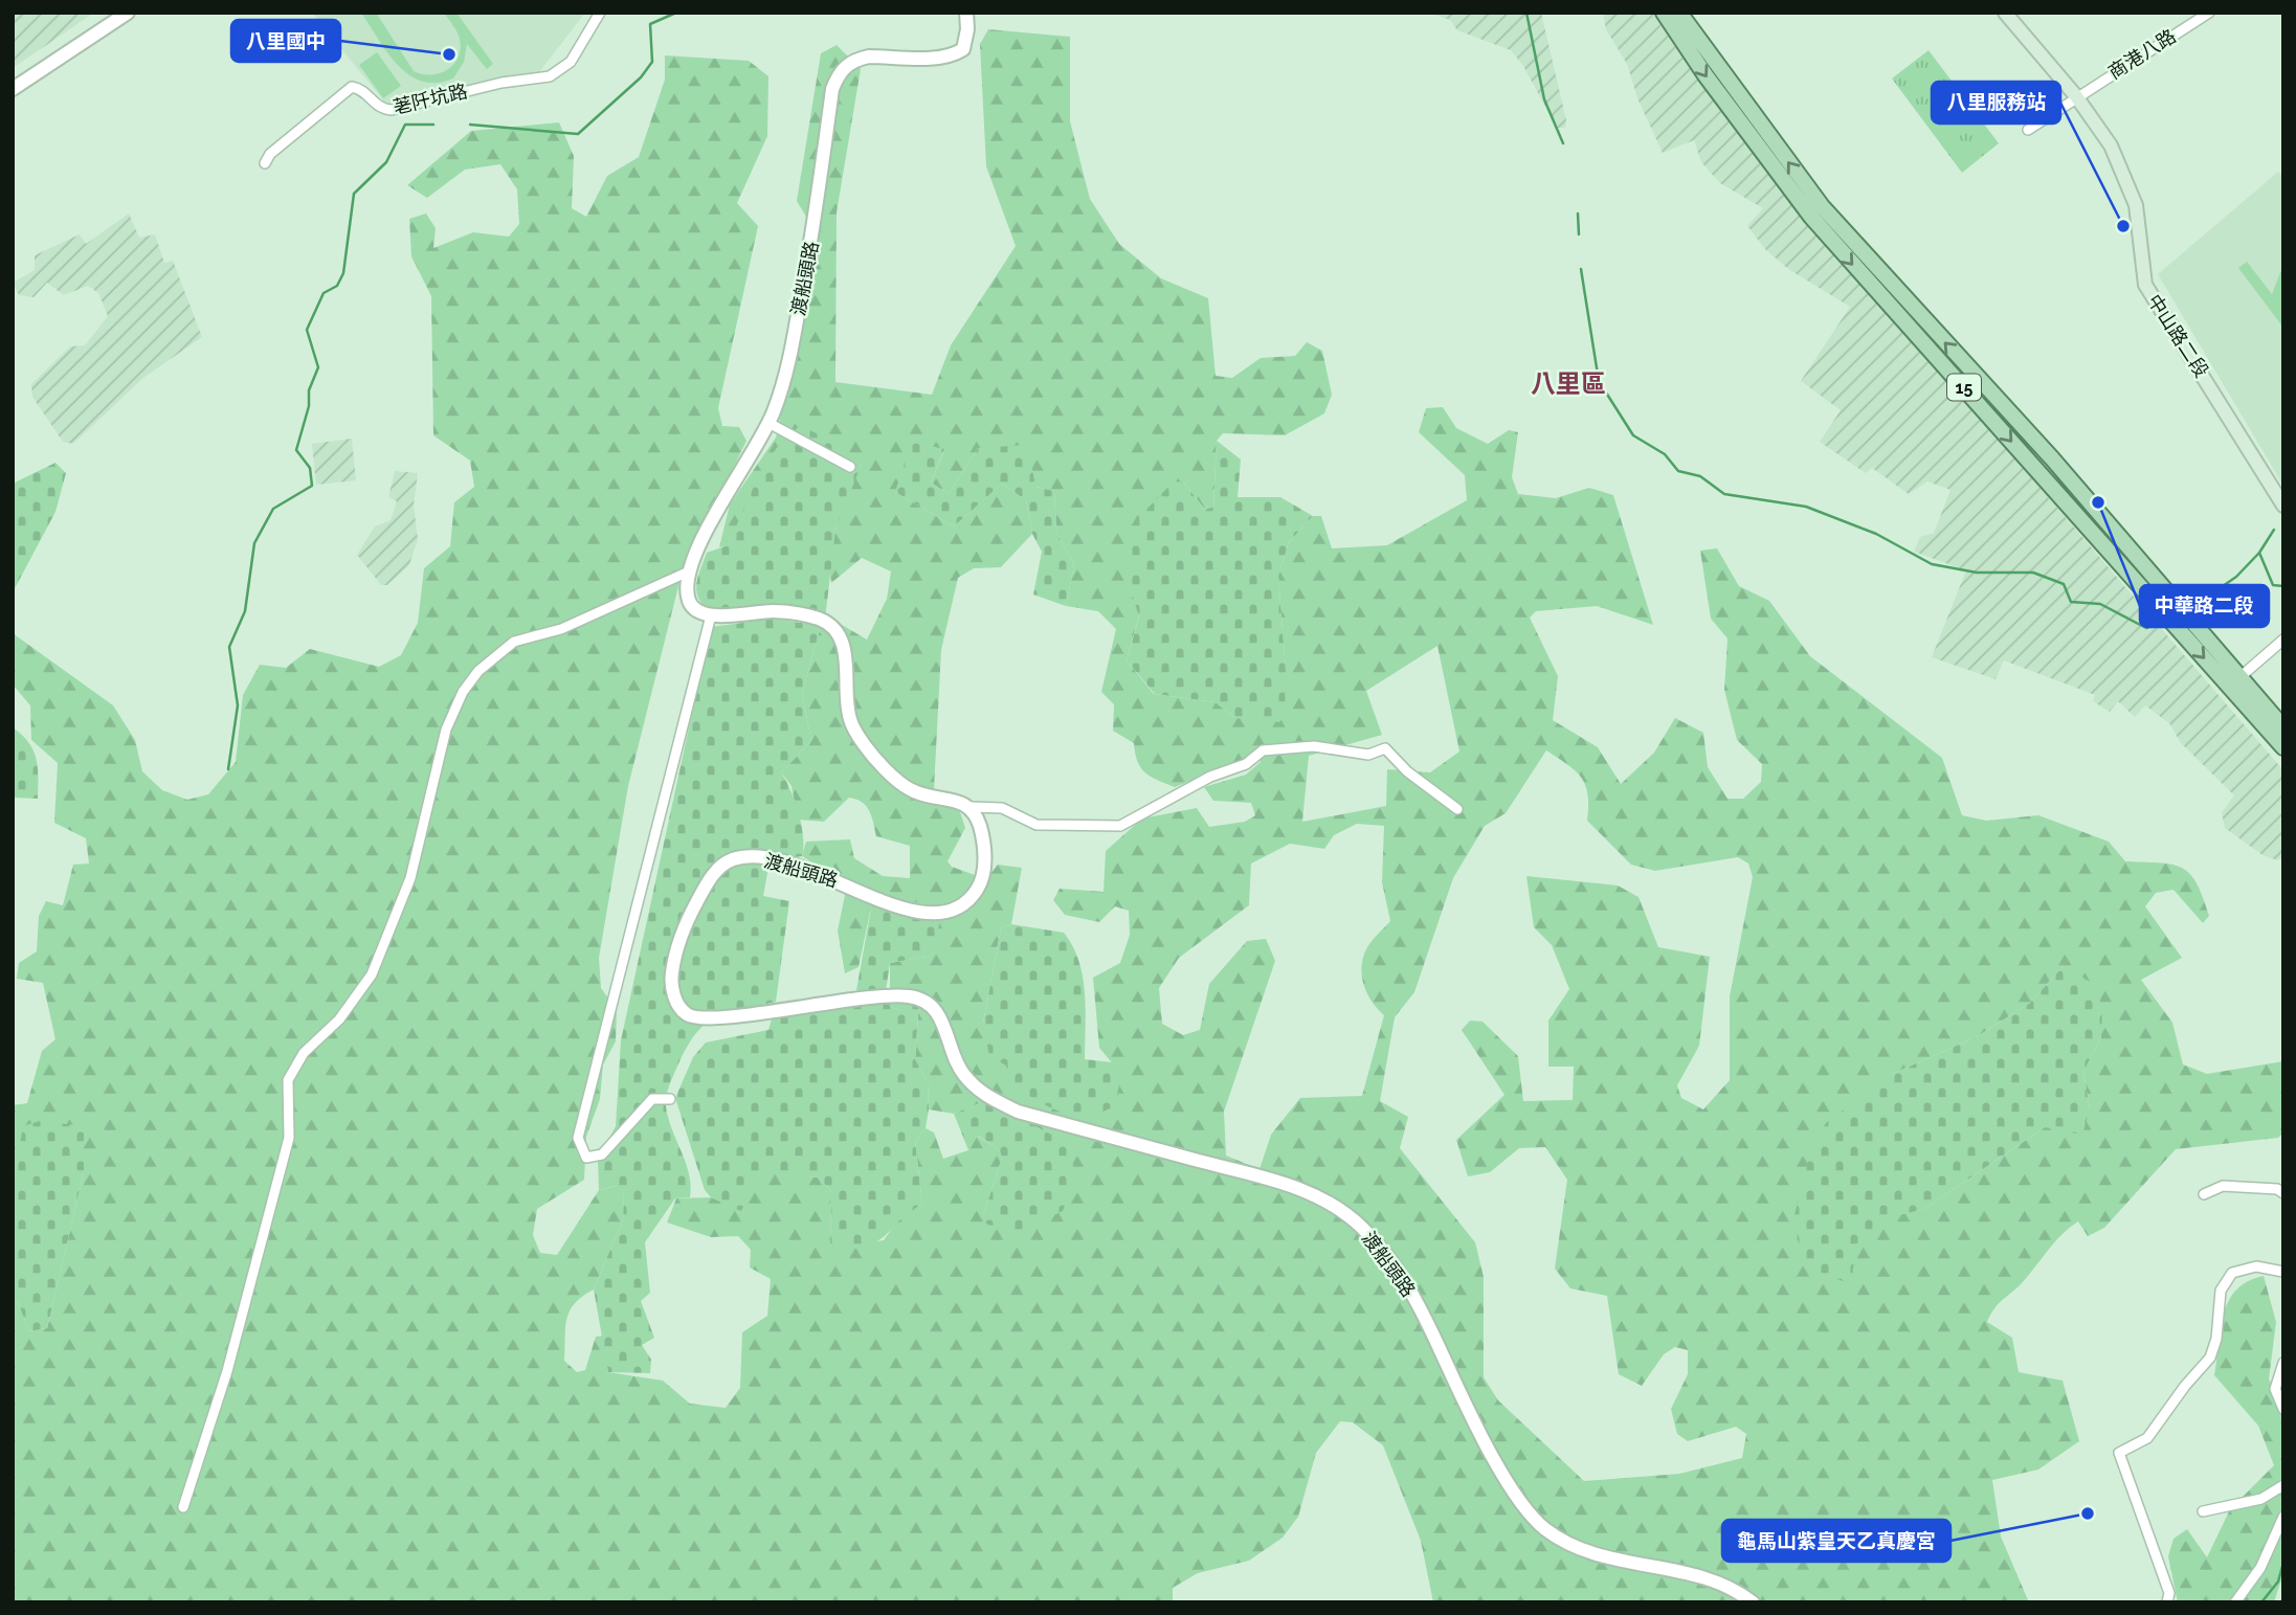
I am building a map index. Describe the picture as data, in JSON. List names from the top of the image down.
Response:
{
  "streets": {
    "main road": ["中山路二段", "15"],
    "street": ["商港八路", "荖阡坑路", "渡船頭路"]
  },
  "crossings": [
    ["商港八路", "中山路二段"]
  ],
  "districts": ["八里區"],
  "places": [
    "八里國中",
    "八里服務站",
    "中華路二段",
    "龜馬山紫皇天乙真慶宮"
  ]
}
